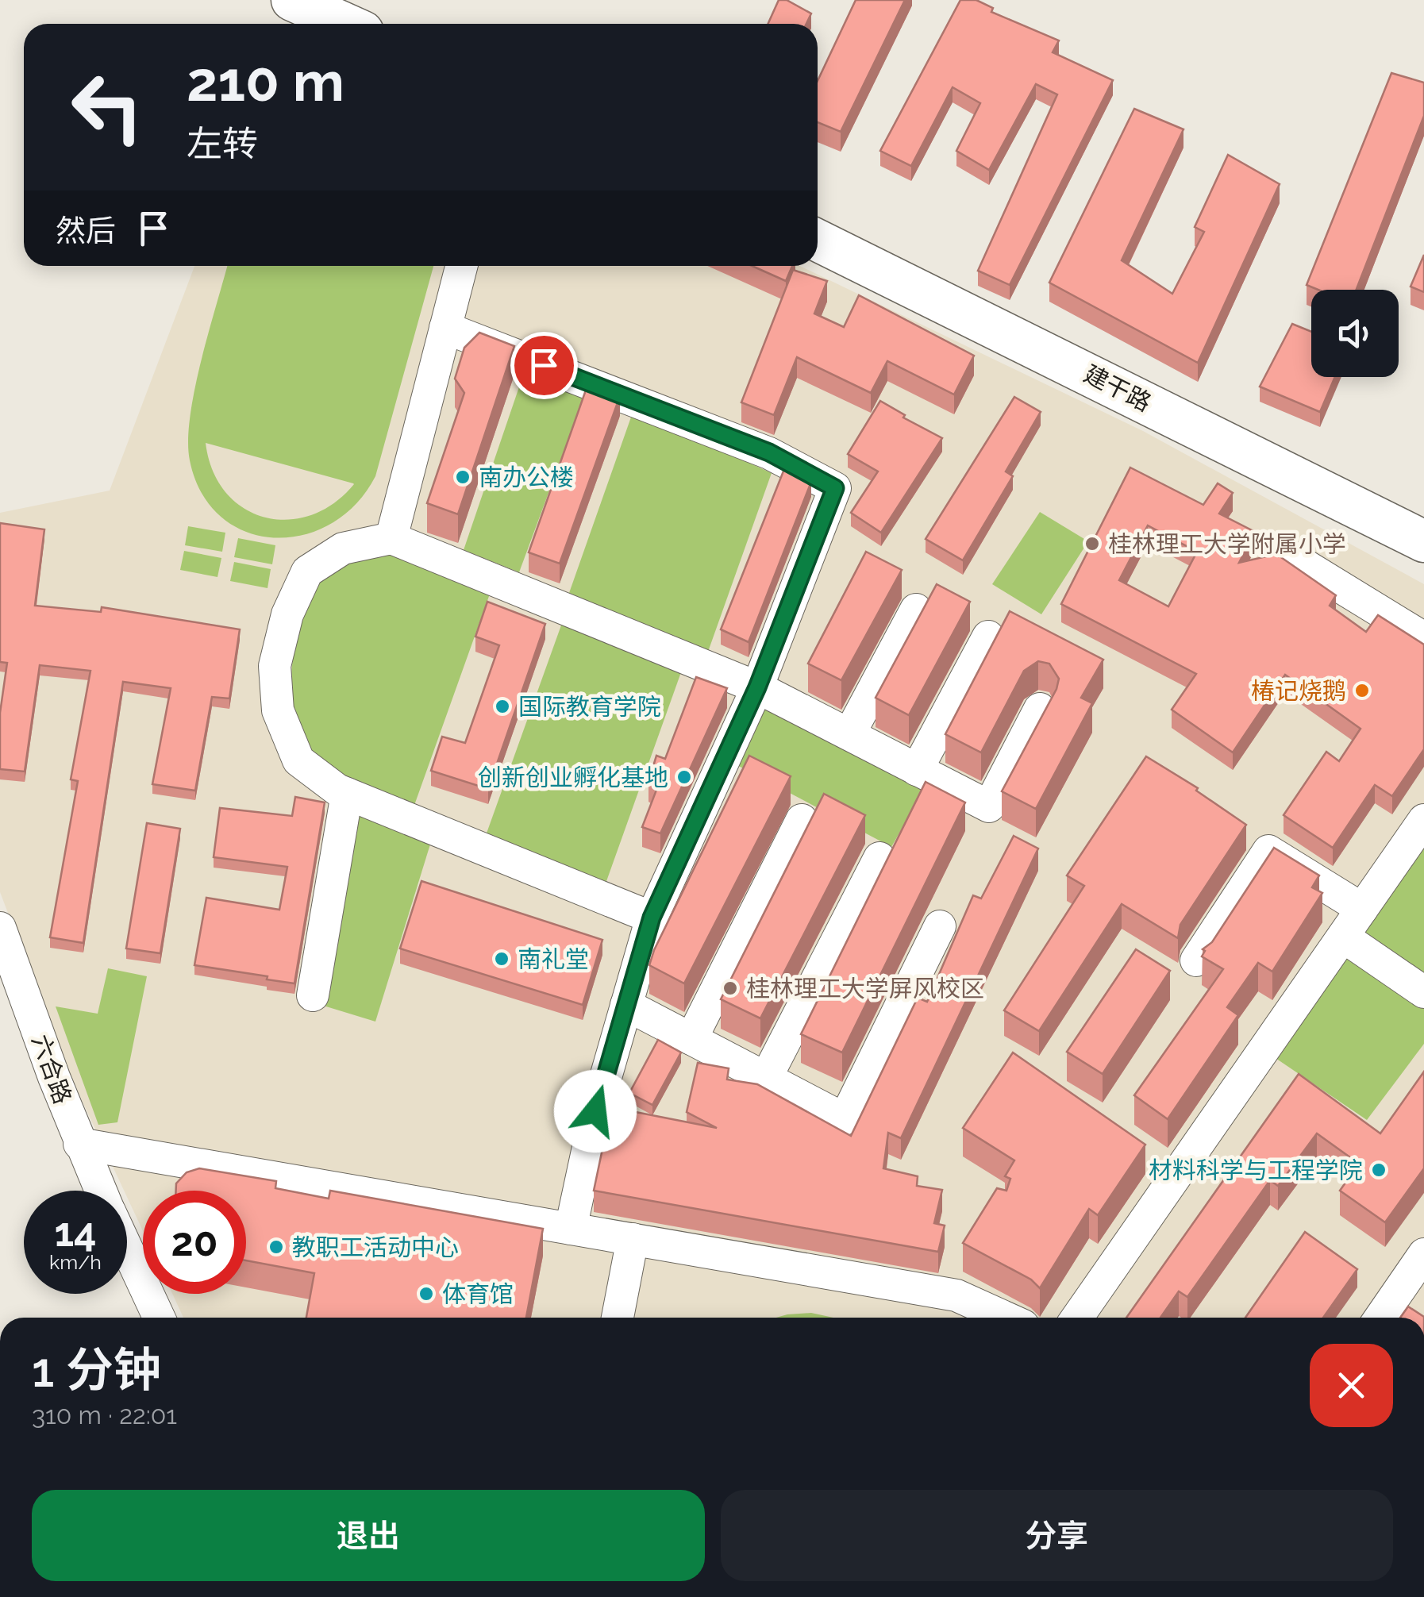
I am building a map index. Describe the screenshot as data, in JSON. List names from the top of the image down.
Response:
{
  "streets": {
    "main road": ["建干路"],
    "street": ["六合路"]
  },
  "places": [
    "南办公楼",
    "桂林理工大学附属小学",
    "椿记烧鹅",
    "国际教育学院",
    "创新创业孵化基地",
    "南礼堂",
    "桂林理工大学屏风校区",
    "材料科学与工程学院",
    "教职工活动中心",
    "体育馆"
  ],
  "page": {
    "turn": ["210 m", "左转"],
    "then": "然后",
    "speed": "14 km/h",
    "limit": "20",
    "heading": ["1 分钟", "310 m · 22:01"],
    "buttons": ["退出", "分享"]
  }
}
